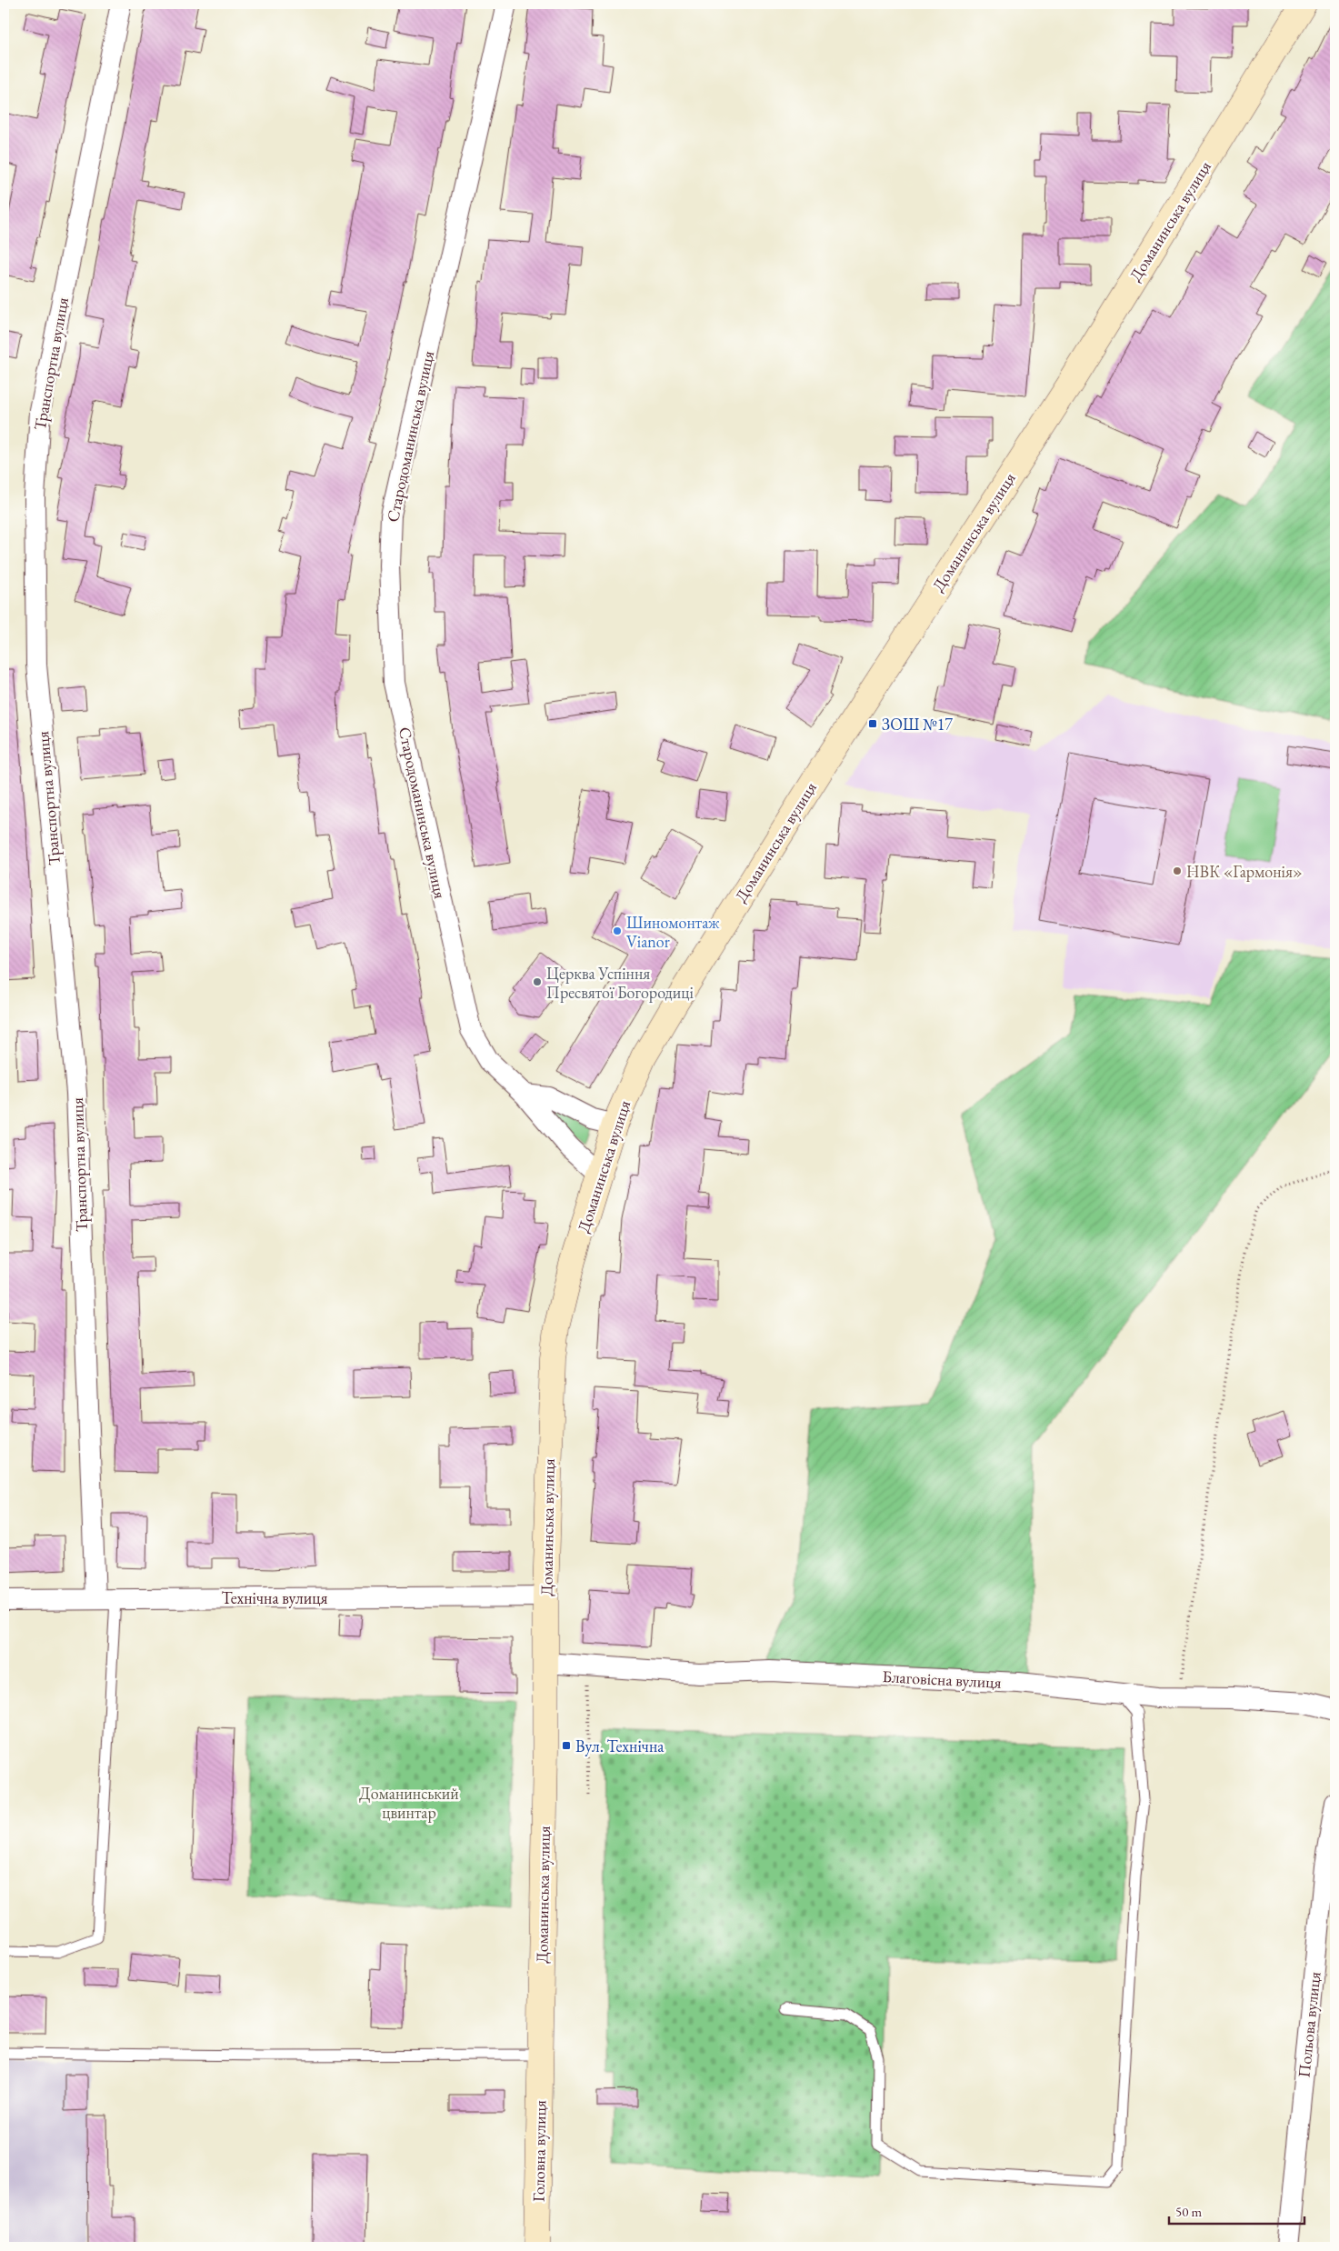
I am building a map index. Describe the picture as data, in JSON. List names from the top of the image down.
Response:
{
  "streets": {
    "main road": ["Доманинська вулиця", "Головна вулиця"],
    "street": [
      "Транспортна вулиця",
      "Стародоманинська вулиця",
      "Технічна вулиця",
      "Благовісна вулиця",
      "Польова вулиця"
    ]
  },
  "crossings": [
    ["Доманинська вулиця", "Стародоманинська вулиця"],
    ["Доманинська вулиця", "Технічна вулиця"],
    ["Доманинська вулиця", "Благовісна вулиця"],
    ["Доманинська вулиця", "Головна вулиця"],
    ["Транспортна вулиця", "Технічна вулиця"]
  ],
  "parks": ["Доманинський цвинтар"],
  "places": {
    "transit": ["ЗОШ №17", "Вул. Технічна"],
    "other": ["НВК «Гармонія»", "Шиномонтаж Vianor", "Церква Успіння Пресвятої Богородиці"]
  },
  "scale_bar": "50 m"
}
